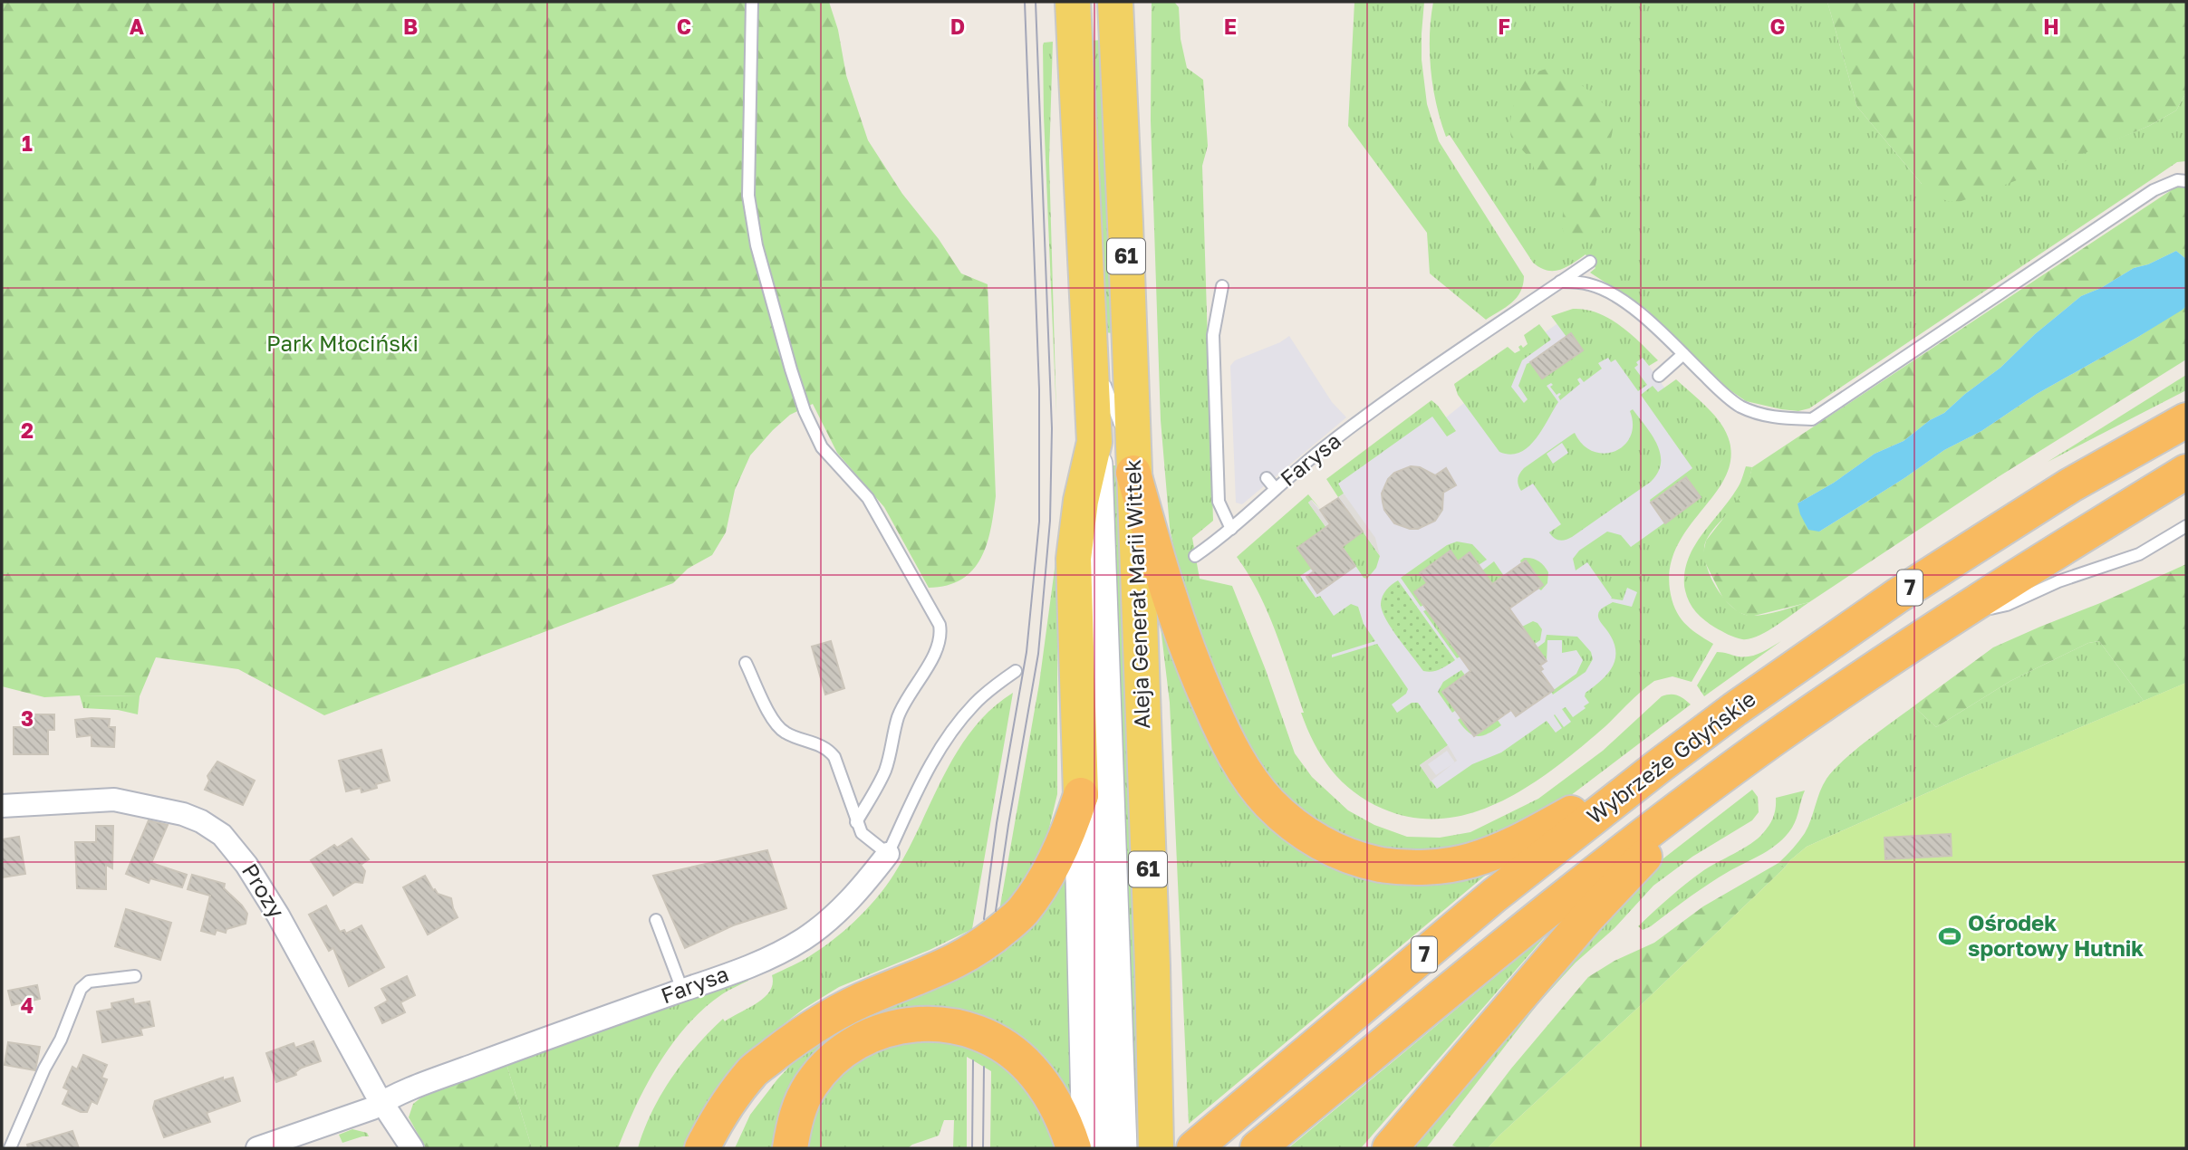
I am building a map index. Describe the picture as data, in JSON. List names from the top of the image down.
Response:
{
  "streets": {
    "highway": ["7", "Wybrzeże Gdyńskie"],
    "main road": ["61", "Aleja Generał Marii Wittek"],
    "street": ["Farysa", "Prozy"]
  },
  "crossings": [
    ["61", "Aleja Generał Marii Wittek"],
    ["Farysa", "Prozy"]
  ],
  "parks": ["Park Młociński"],
  "places": {
    "sports": ["Ośrodek sportowy Hutnik"]
  },
  "grid": {
    "columns": [
      "A",
      "B",
      "C",
      "D",
      "E",
      "F",
      "G",
      "H"
    ],
    "rows": [
      "1",
      "2",
      "3",
      "4"
    ]
  }
}
